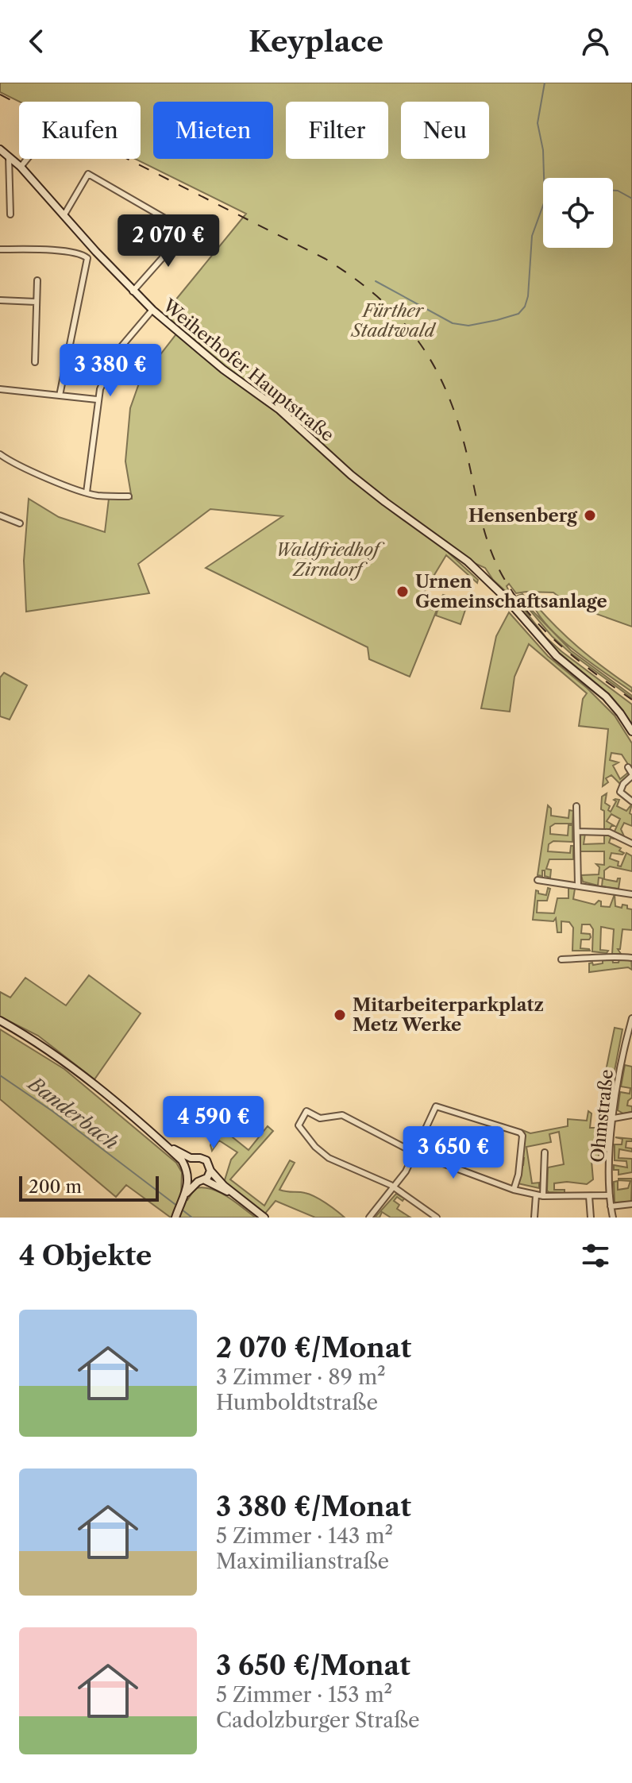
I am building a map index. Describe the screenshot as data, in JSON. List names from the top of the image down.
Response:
{
  "streets": {
    "street": ["Weiherhofer Hauptstraße", "Ohmstraße"]
  },
  "water": ["Banderbach"],
  "parks": ["Fürther Stadtwald", "Waldfriedhof Zirndorf"],
  "places": ["Hensenberg", "Urnen Gemeinschaftsanlage", "Mitarbeiterparkplatz Metz Werke"],
  "scale_bar": "200 m",
  "page": {
    "header": "Keyplace",
    "chip": [
      "Kaufen",
      "Mieten",
      "Filter",
      "Neu"
    ],
    "price": [
      "2 070 €",
      "3 380 €",
      "4 590 €",
      "3 650 €"
    ],
    "scale": "200 m",
    "heading": "4 Objekte",
    "list": [
      {
        "name": "2 070 €/Monat",
        "note": "3 Zimmer · 89 m² · Humboldtstraße"
      },
      {
        "name": "3 380 €/Monat",
        "note": "5 Zimmer · 143 m² · Maximilianstraße"
      },
      {
        "name": "3 650 €/Monat",
        "note": "5 Zimmer · 153 m² · Cadolzburger Straße"
      }
    ]
  }
}
